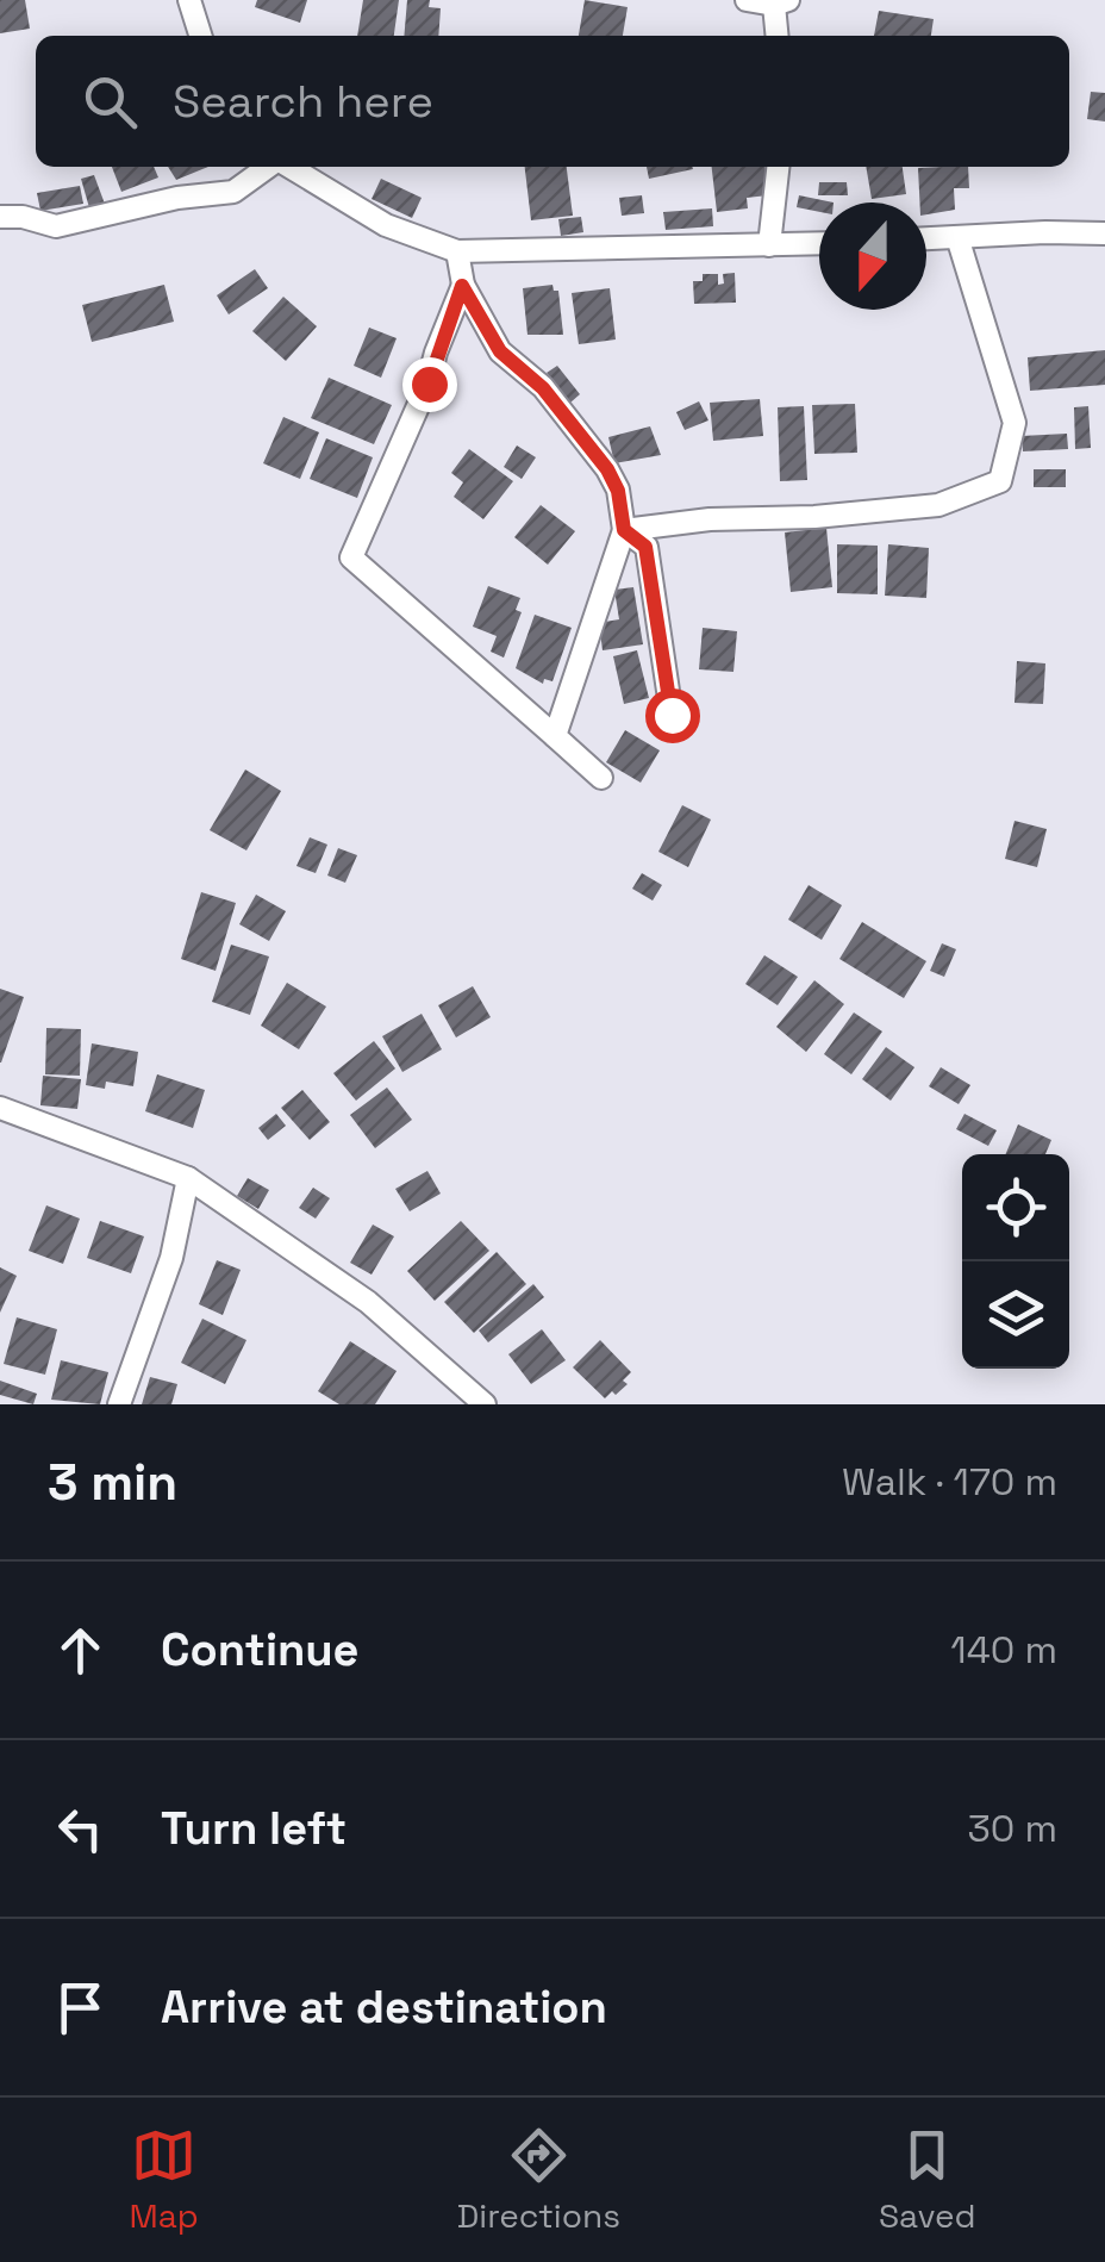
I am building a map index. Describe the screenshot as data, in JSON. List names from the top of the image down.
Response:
{
  "north": "bottom",
  "page": {
    "search": "Search here",
    "heading": ["3 min", "Walk · 170 m"],
    "list": [
      ["Continue", "140 m"],
      ["Turn left", "30 m"],
      "Arrive at destination"
    ],
    "nav": ["Map", "Directions", "Saved"]
  }
}
